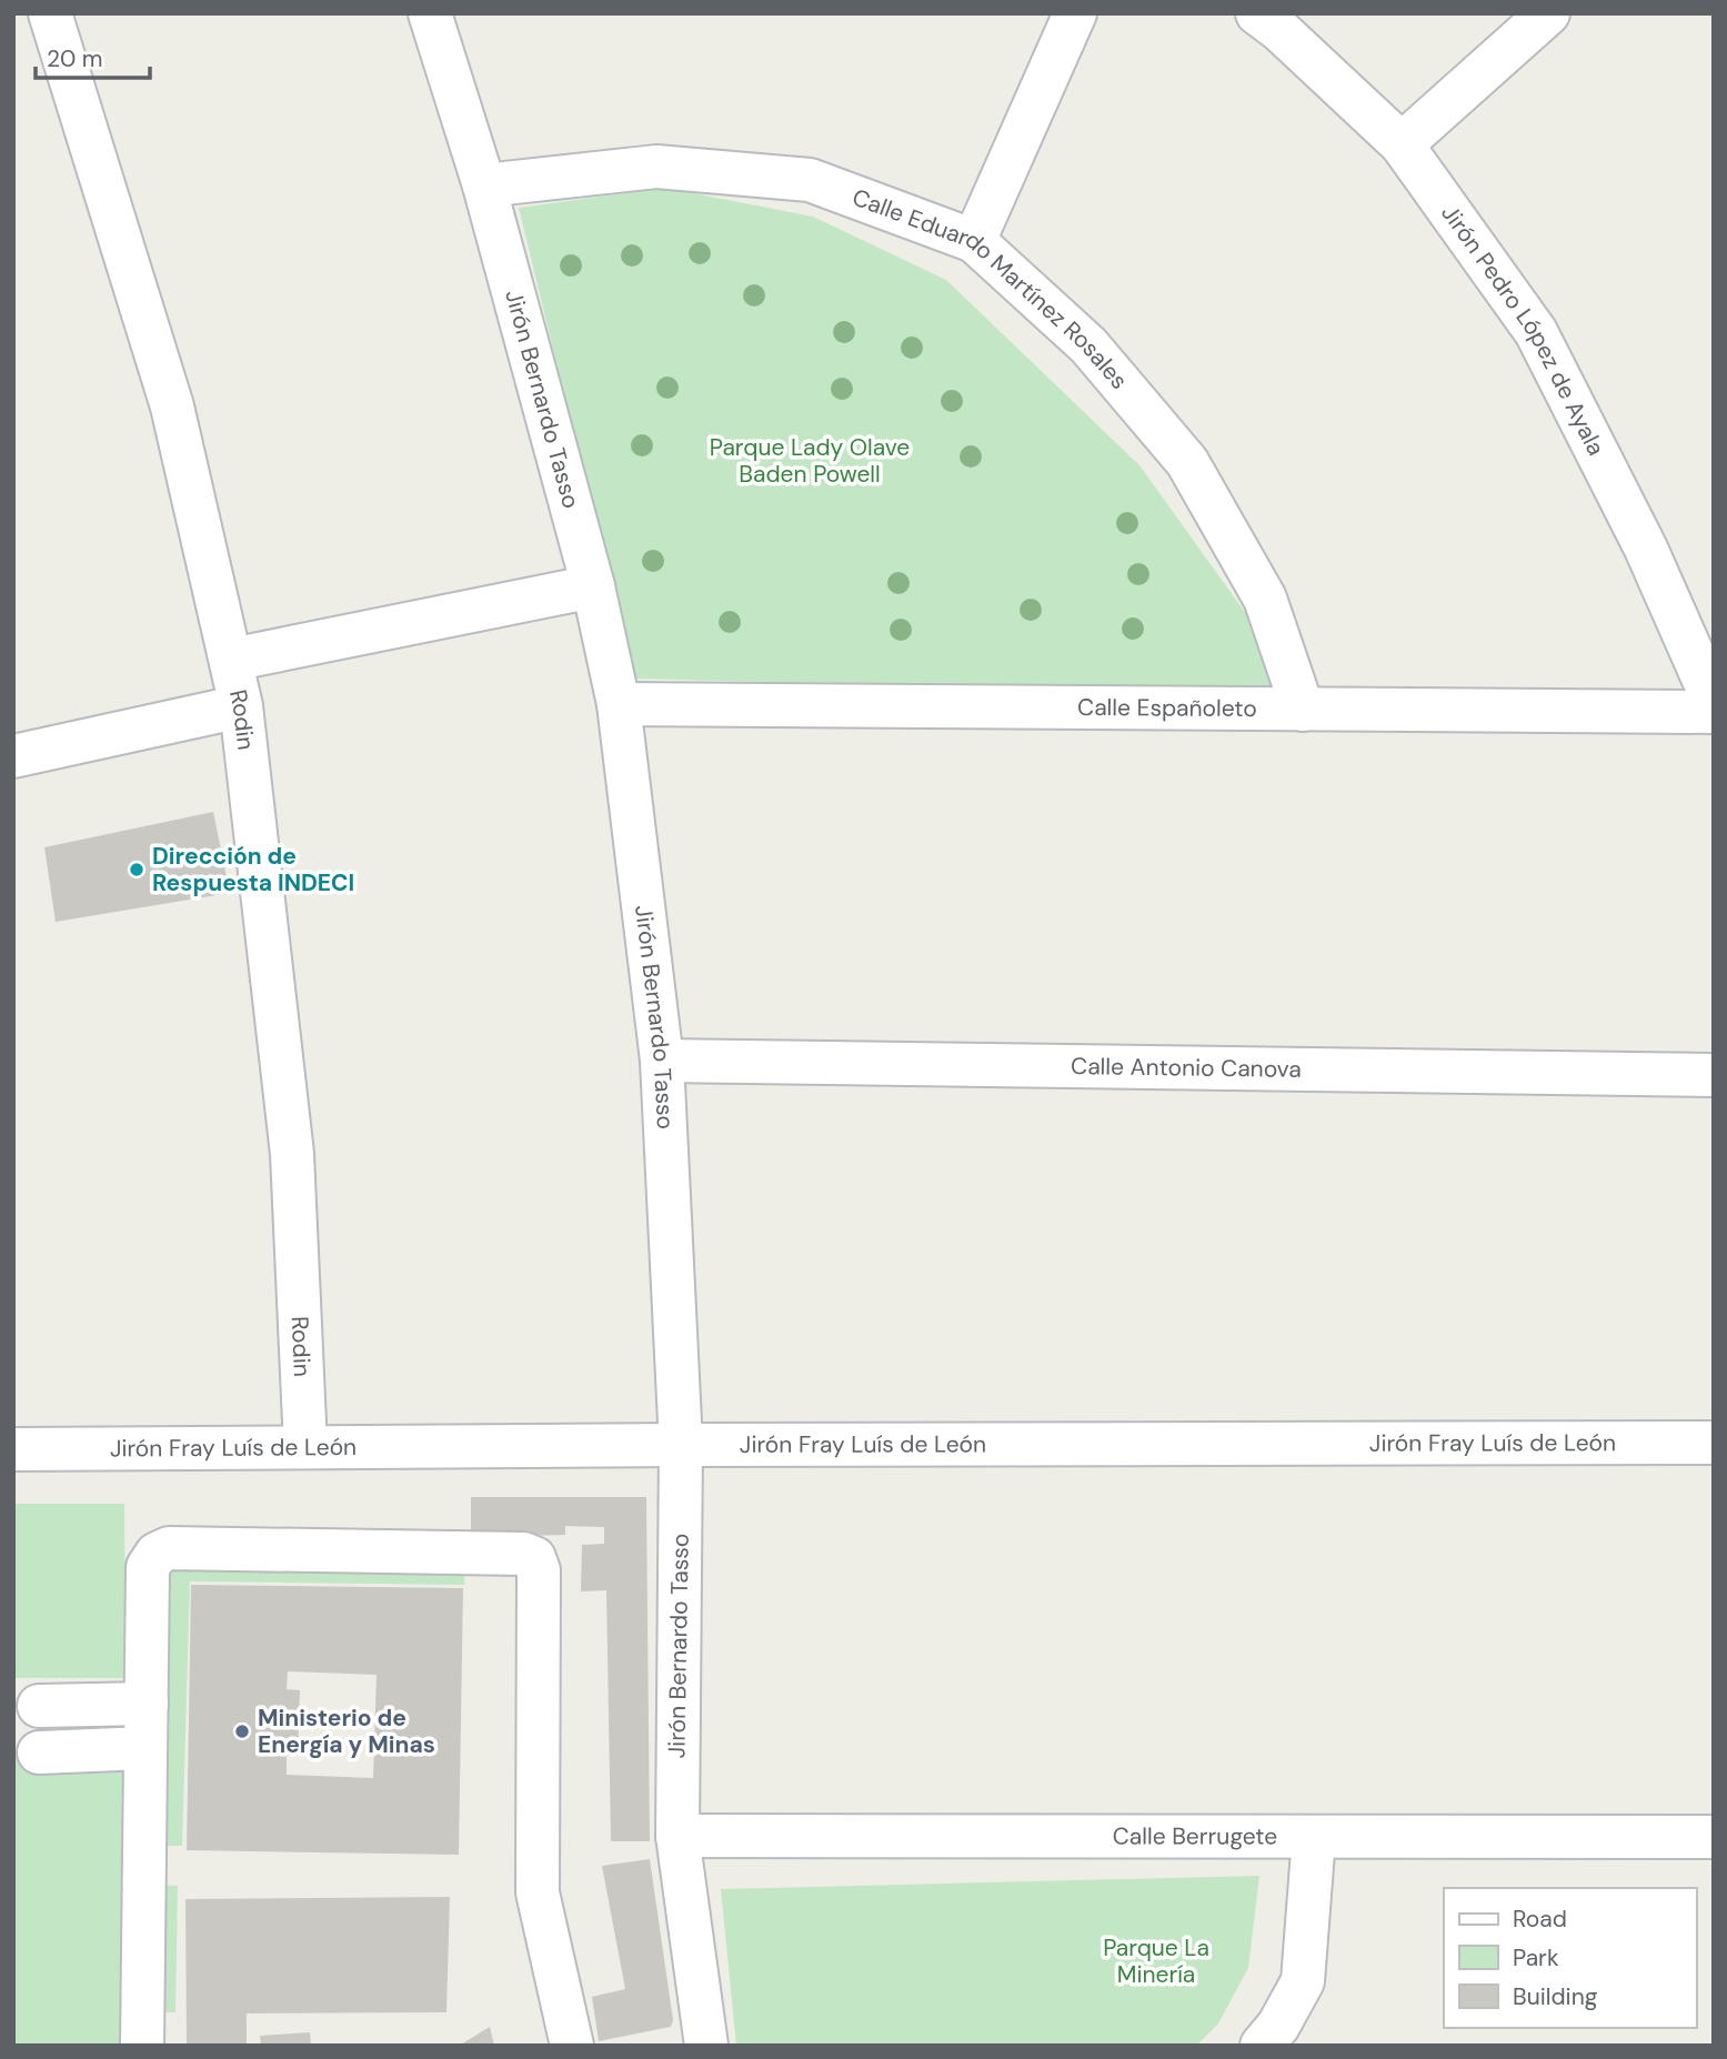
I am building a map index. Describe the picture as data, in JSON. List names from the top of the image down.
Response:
{
  "streets": {
    "street": [
      "Calle Eduardo Martínez Rosales",
      "Jirón Pedro López de Ayala",
      "Jirón Bernardo Tasso",
      "Calle Españoleto",
      "Rodin",
      "Calle Antonio Canova",
      "Jirón Fray Luís de León",
      "Calle Berrugete"
    ]
  },
  "crossings": [
    ["Calle Eduardo Martínez Rosales", "Jirón Bernardo Tasso"],
    ["Calle Eduardo Martínez Rosales", "Calle Españoleto"],
    ["Jirón Bernardo Tasso", "Calle Españoleto"],
    ["Jirón Bernardo Tasso", "Calle Antonio Canova"],
    ["Jirón Bernardo Tasso", "Jirón Fray Luís de León"],
    ["Jirón Bernardo Tasso", "Calle Berrugete"],
    ["Rodin", "Jirón Fray Luís de León"]
  ],
  "parks": ["Parque Lady Olave Baden Powell", "Parque La Minería"],
  "places": ["Dirección de Respuesta INDECI", "Ministerio de Energía y Minas"],
  "legend": ["Road", "Park", "Building"],
  "scale_bar": "20 m"
}
